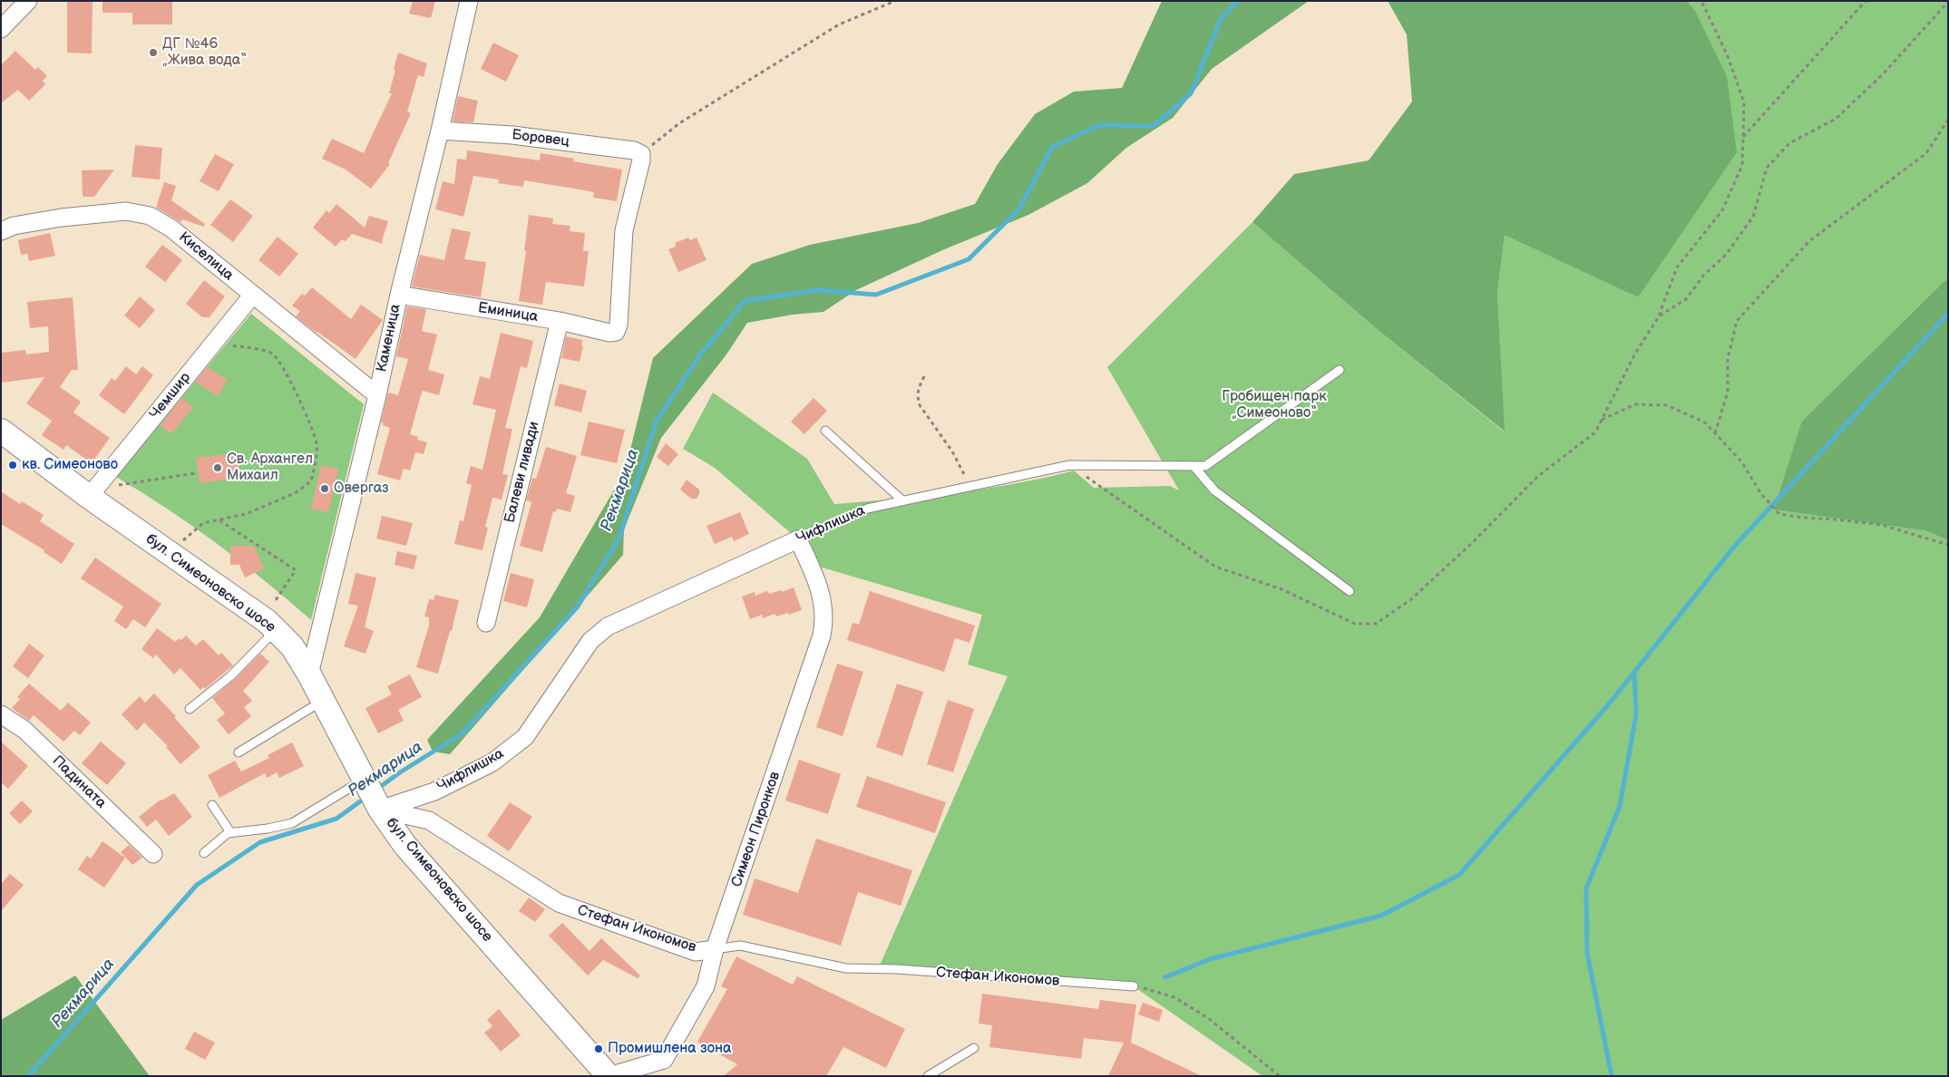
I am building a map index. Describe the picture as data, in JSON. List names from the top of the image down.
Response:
{
  "streets": {
    "street": [
      "Боровец",
      "Киселица",
      "Еминица",
      "Каменица",
      "Чемшир",
      "Балеви ливади",
      "Чифлишка",
      "бул. Симеоновско шосе",
      "Падината",
      "Симеон Пиронков",
      "Стефан Икономов"
    ]
  },
  "crossings": [
    ["Боровец", "Еминица"],
    ["Боровец", "Каменица"],
    ["Киселица", "Каменица"],
    ["Киселица", "Чемшир"],
    ["Еминица", "Каменица"],
    ["Еминица", "Балеви ливади"],
    ["Каменица", "бул. Симеоновско шосе"],
    ["Чемшир", "бул. Симеоновско шосе"],
    ["Чифлишка", "бул. Симеоновско шосе"],
    ["Чифлишка", "Симеон Пиронков"],
    ["Чифлишка", "Стефан Икономов"],
    ["бул. Симеоновско шосе", "Симеон Пиронков"],
    ["бул. Симеоновско шосе", "Стефан Икономов"],
    ["Симеон Пиронков", "Стефан Икономов"]
  ],
  "water": ["Рекмарица"],
  "parks": ["Гробищен парк „Симеоново“"],
  "places": [
    "ДГ №46 „Жива вода“",
    "кв. Симеоново",
    "Св. Архангел Михаил",
    "Овергаз",
    "Промишлена зона"
  ]
}
